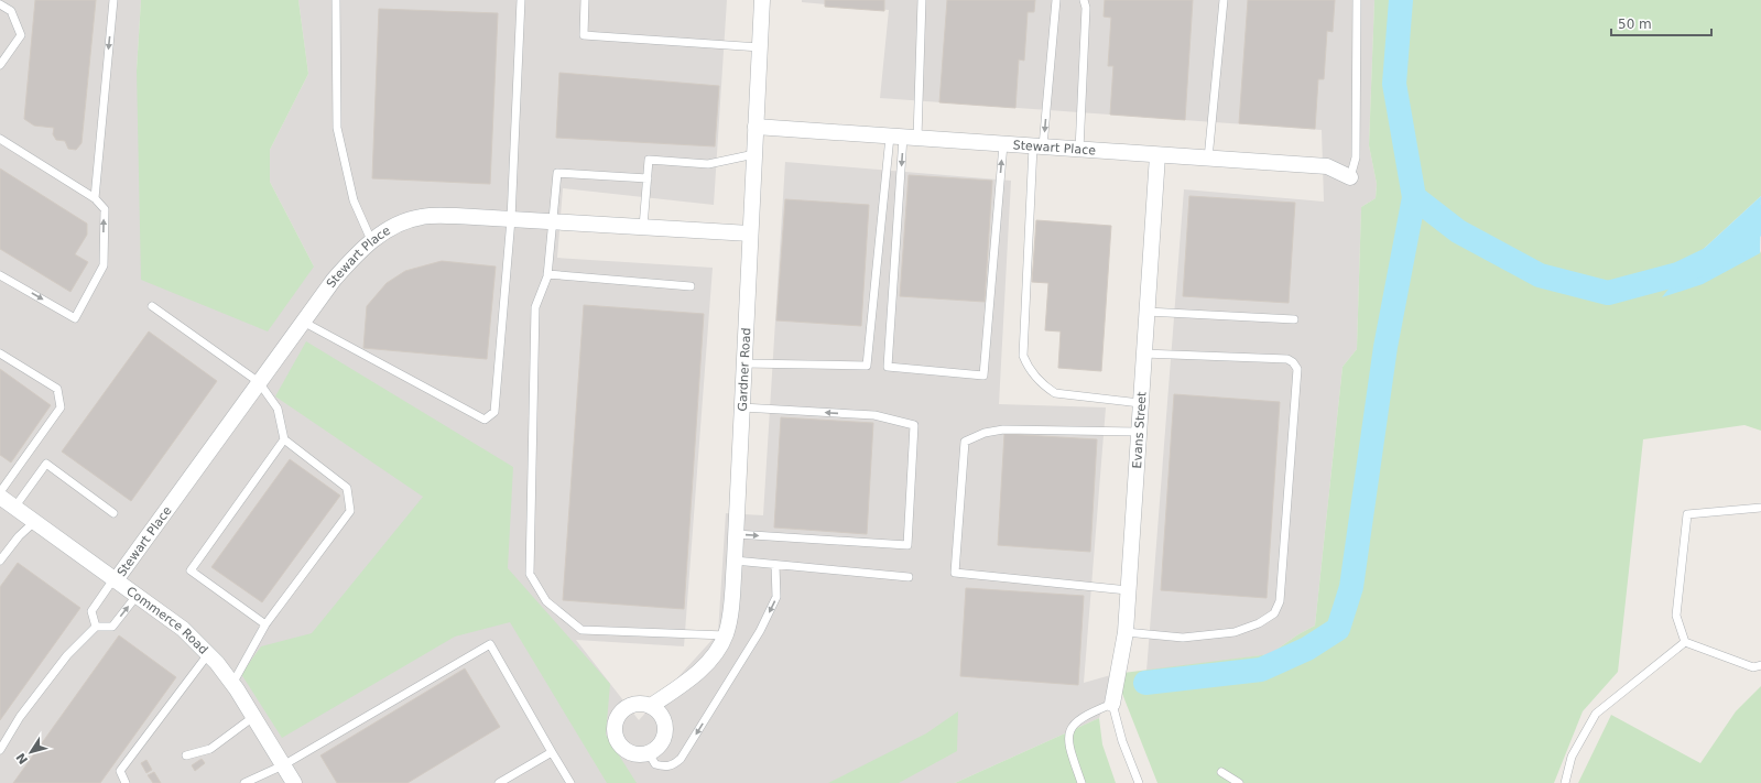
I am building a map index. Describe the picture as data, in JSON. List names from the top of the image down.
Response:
{
  "streets": {
    "street": [
      "Stewart Place",
      "Gardner Road",
      "Evans Street",
      "Commerce Road"
    ]
  },
  "crossings": [
    ["Stewart Place", "Gardner Road"],
    ["Stewart Place", "Evans Street"],
    ["Stewart Place", "Commerce Road"]
  ],
  "scale_bar": "50 m",
  "north": "bottom left"
}
